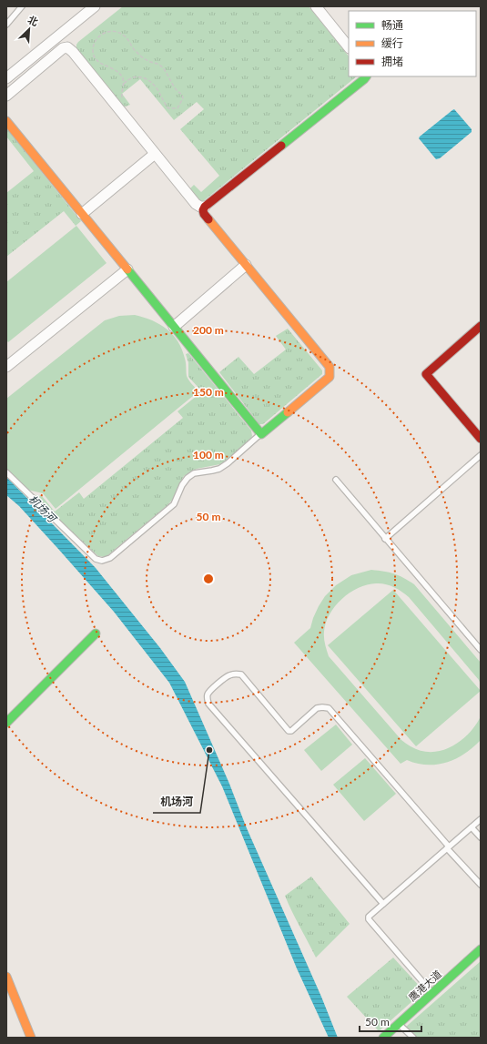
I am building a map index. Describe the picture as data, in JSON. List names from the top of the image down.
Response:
{
  "streets": {
    "street": ["鹰港大道"]
  },
  "water": ["机场河"],
  "places": ["机场河"],
  "legend": ["畅通", "缓行", "拥堵"],
  "scale_bar": "50 m",
  "north": "top right",
  "rings": [
    "200 m",
    "150 m",
    "100 m",
    "50 m"
  ]
}
